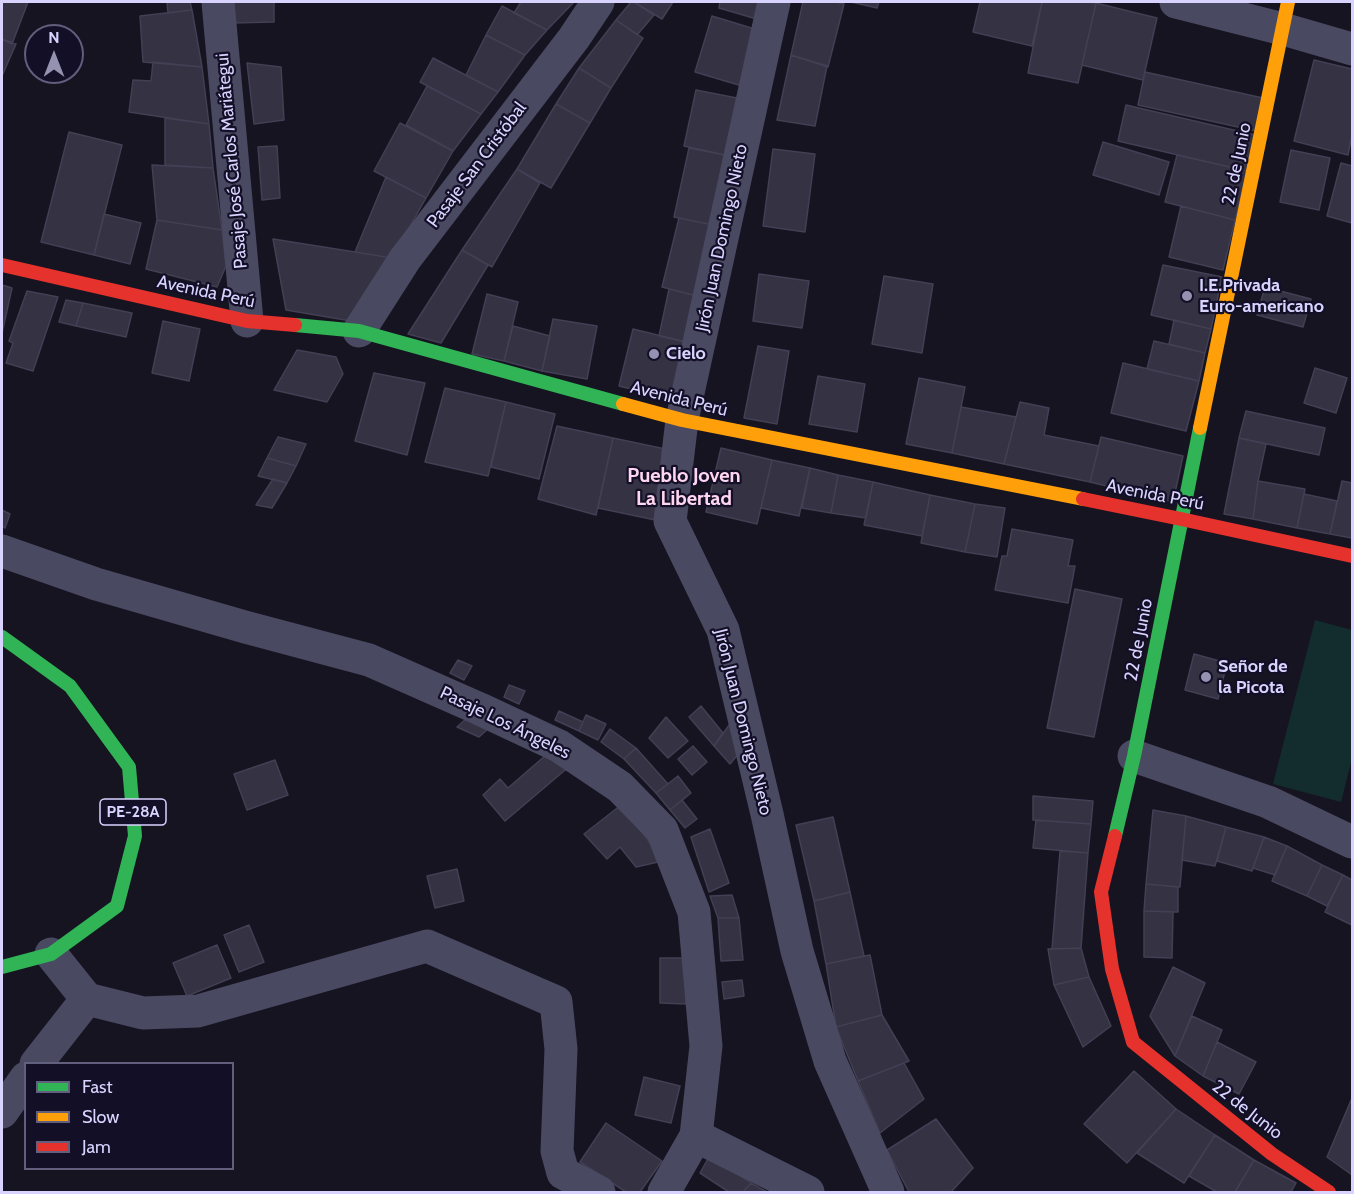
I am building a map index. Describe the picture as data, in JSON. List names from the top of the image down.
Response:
{
  "streets": {
    "main road": ["22 de Junio", "Avenida Perú", "PE-28A"],
    "street": [
      "Pasaje José Carlos Mariátegui",
      "Pasaje San Cristóbal",
      "Jirón Juan Domingo Nieto",
      "Pasaje Los Ángeles"
    ]
  },
  "crossings": [
    ["Pasaje José Carlos Mariátegui", "Avenida Perú"],
    ["22 de Junio", "Avenida Perú"],
    ["Pasaje San Cristóbal", "Avenida Perú"],
    ["Jirón Juan Domingo Nieto", "Avenida Perú"]
  ],
  "districts": ["Pueblo Joven La Libertad"],
  "places": ["I.E.Privada Euro-americano", "Cielo", "Señor de la Picota"],
  "legend": ["Fast", "Slow", "Jam"],
  "north": "top"
}
